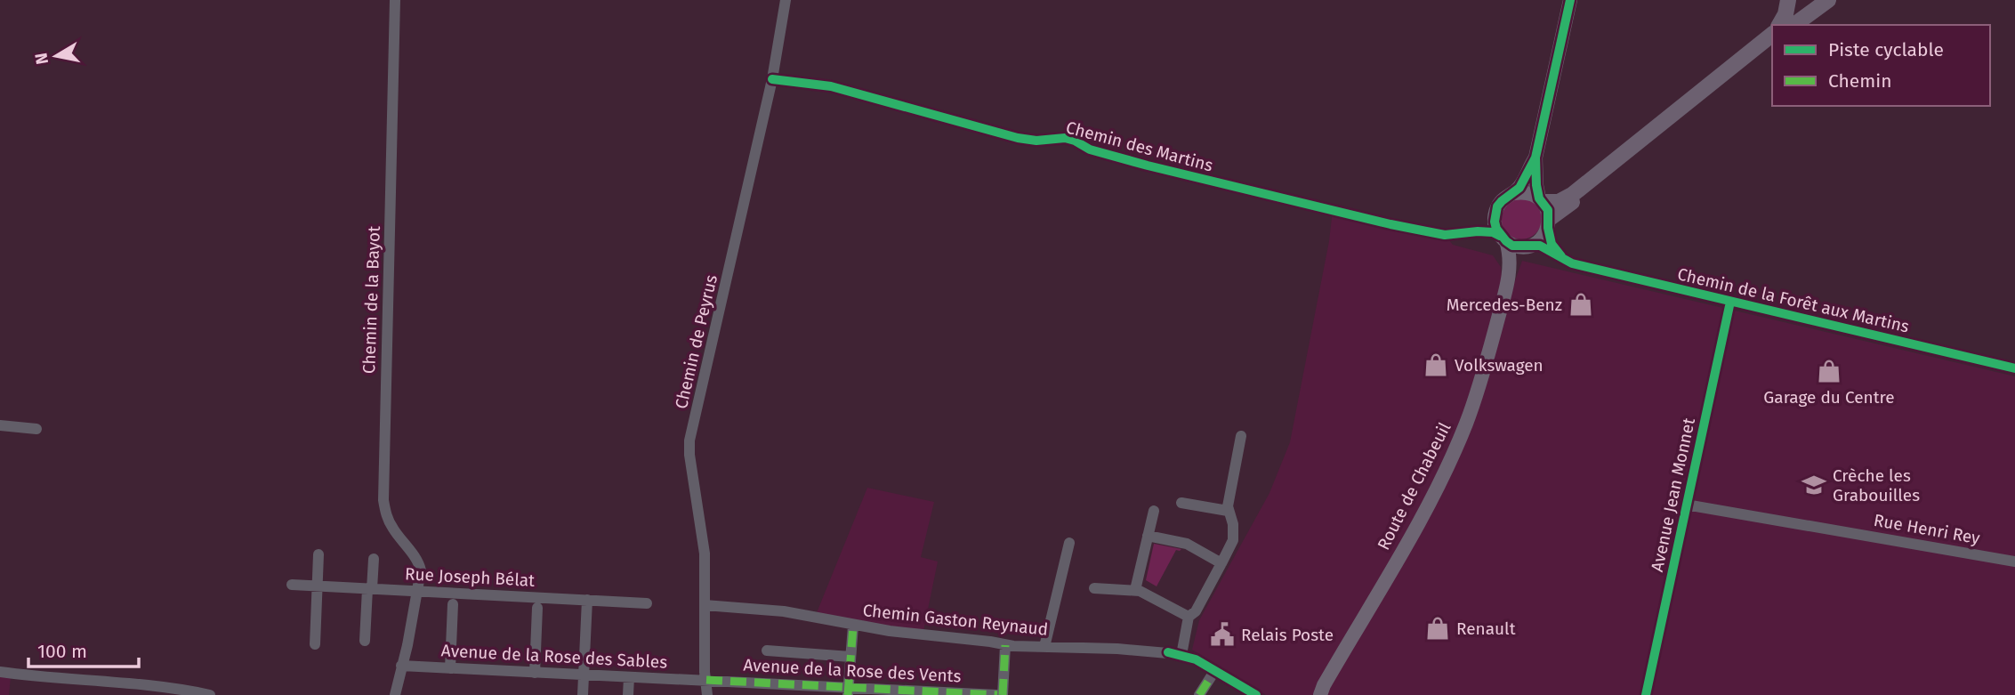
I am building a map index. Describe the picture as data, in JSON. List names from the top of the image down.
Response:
{
  "streets": {
    "main road": ["Route de Chabeuil"],
    "street": [
      "Chemin des Martins",
      "Chemin de la Bayot",
      "Chemin de la Forêt aux Martins",
      "Chemin de Peyrus",
      "Avenue Jean Monnet",
      "Rue Henri Rey",
      "Rue Joseph Bélat",
      "Chemin Gaston Reynaud",
      "Avenue de la Rose des Sables",
      "Avenue de la Rose des Vents"
    ]
  },
  "crossings": [
    ["Chemin des Martins", "Chemin de la Forêt aux Martins"],
    ["Chemin des Martins", "Chemin de Peyrus"],
    ["Chemin de la Bayot", "Rue Joseph Bélat"],
    ["Chemin de la Bayot", "Avenue de la Rose des Sables"],
    ["Chemin de la Forêt aux Martins", "Avenue Jean Monnet"],
    ["Chemin de Peyrus", "Chemin Gaston Reynaud"],
    ["Chemin de Peyrus", "Avenue de la Rose des Sables"],
    ["Chemin de Peyrus", "Avenue de la Rose des Vents"],
    ["Avenue Jean Monnet", "Rue Henri Rey"],
    ["Avenue de la Rose des Sables", "Avenue de la Rose des Vents"]
  ],
  "places": {
    "shop": [
      "Mercedes-Benz",
      "Volkswagen",
      "Garage du Centre",
      "Renault"
    ],
    "school or university": ["Crèche les Grabouilles"],
    "public building": ["Relais Poste"]
  },
  "legend": ["Piste cyclable", "Chemin"],
  "scale_bar": "100 m",
  "north": "left"
}
